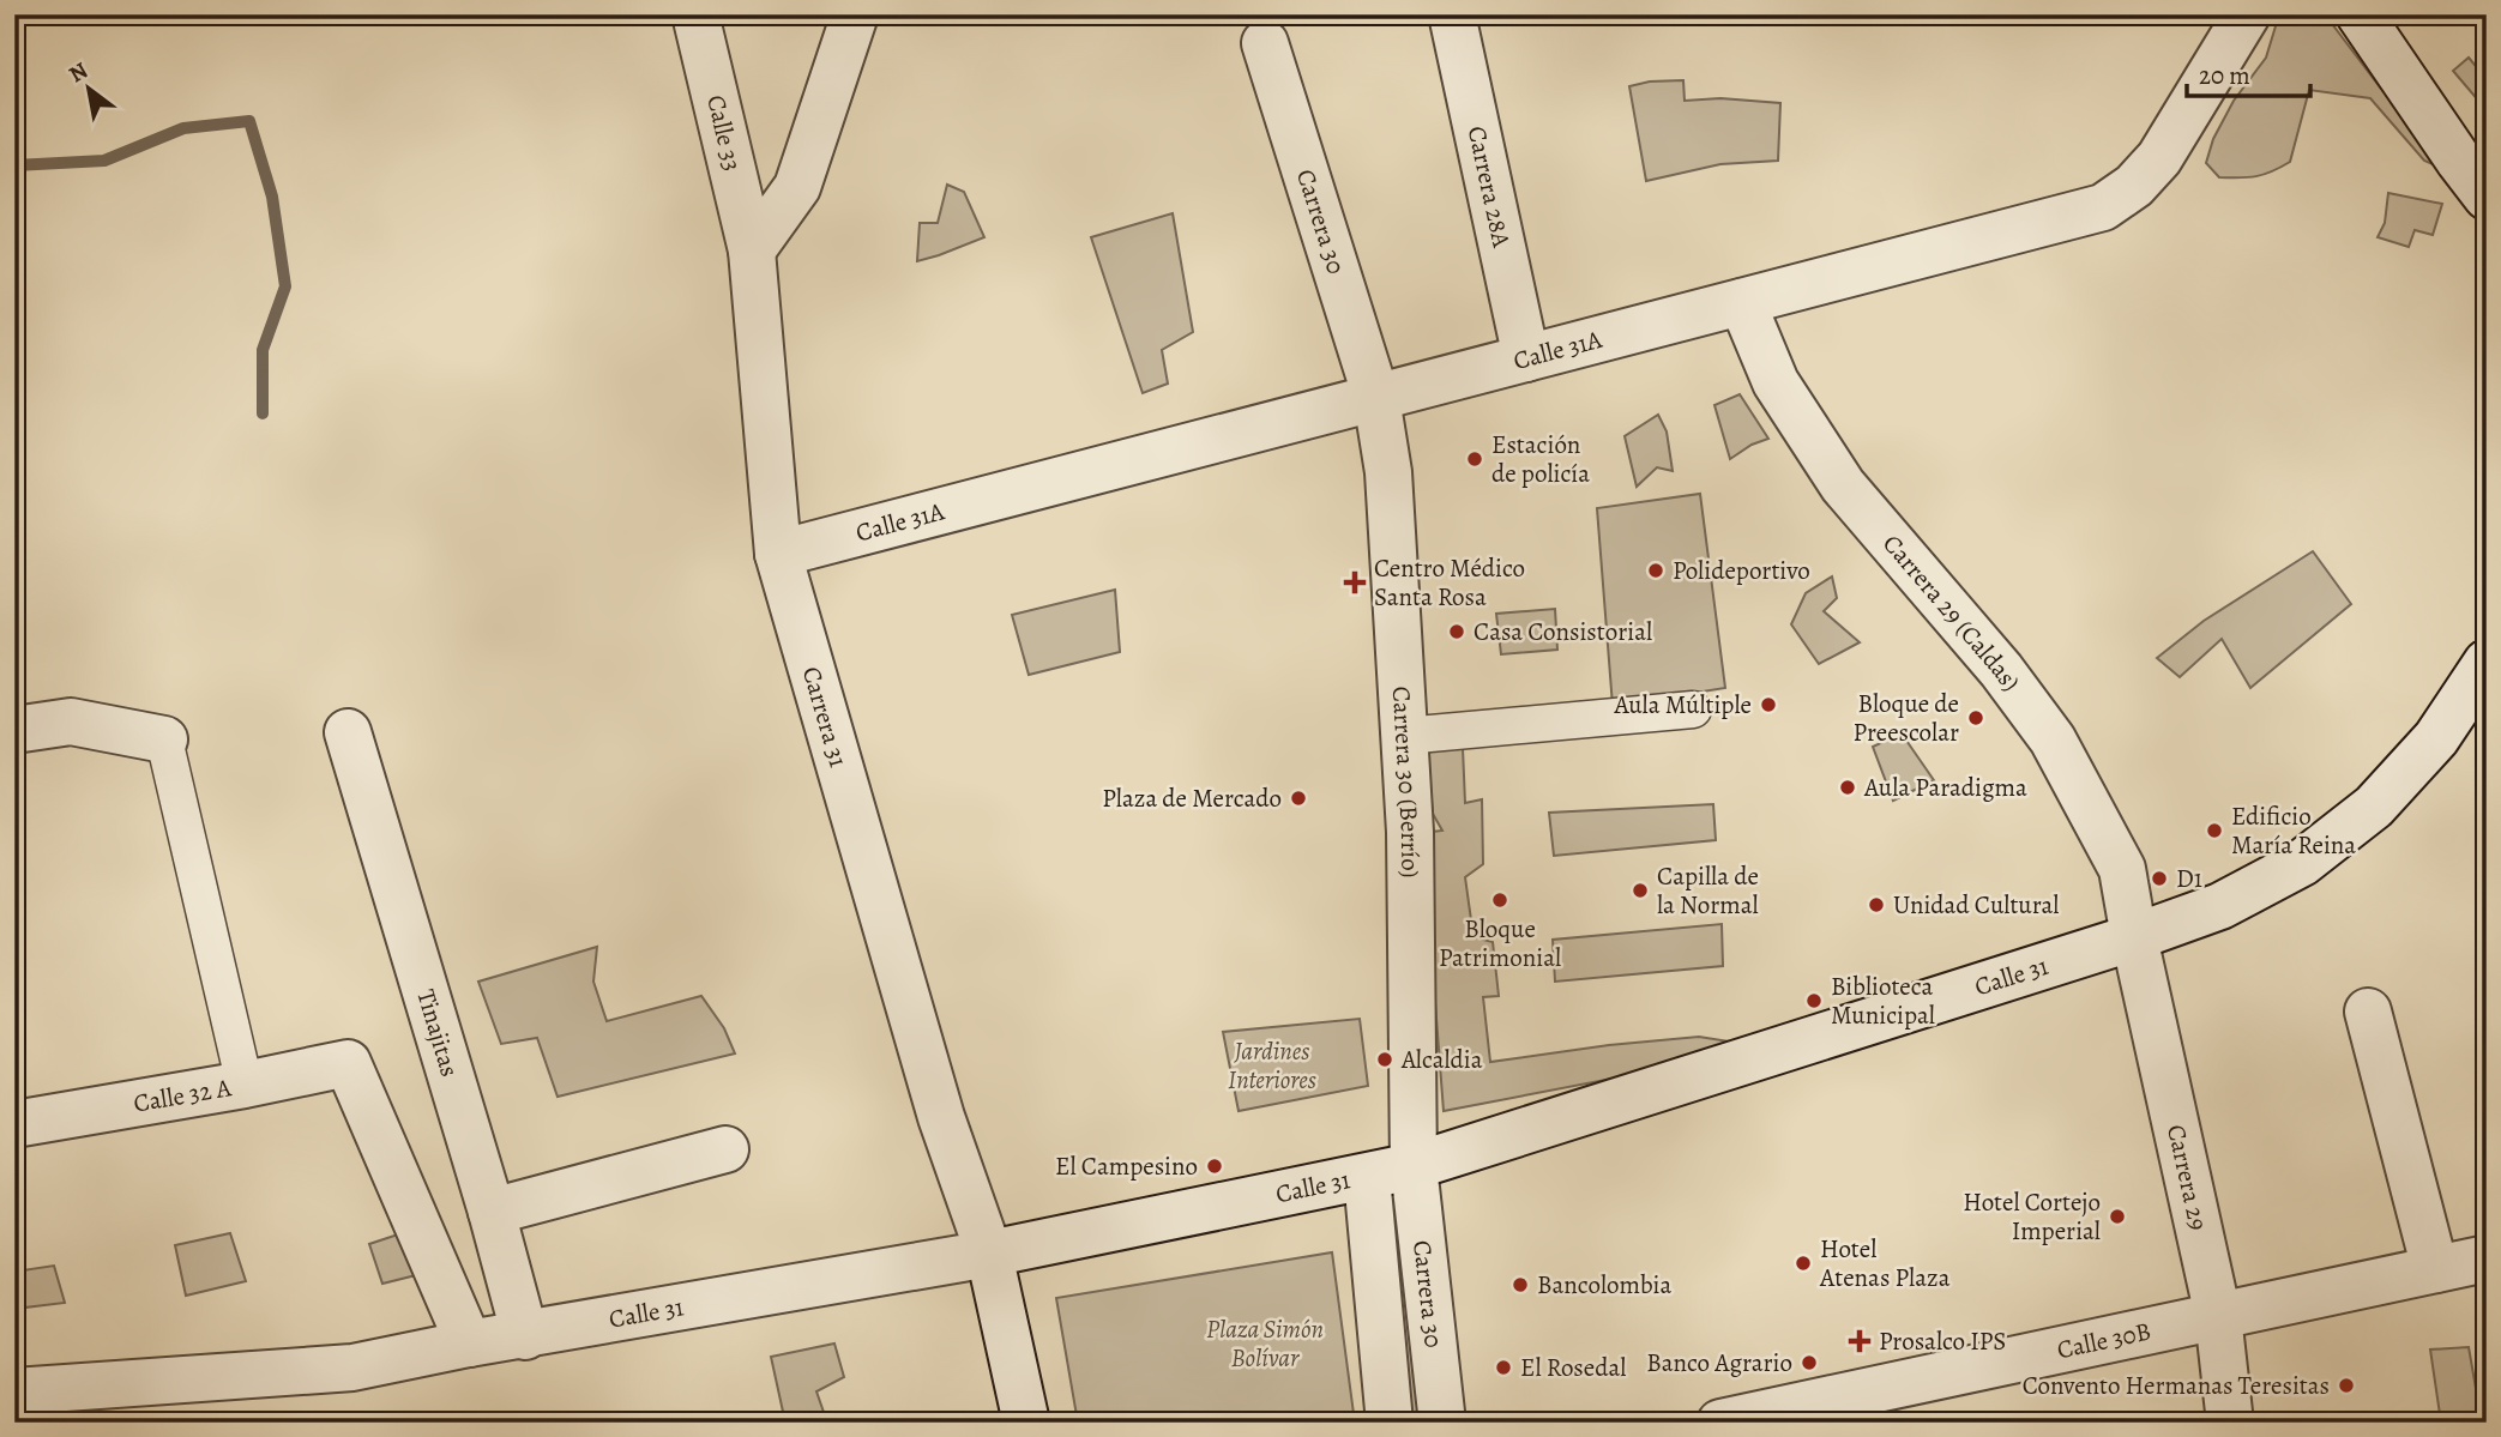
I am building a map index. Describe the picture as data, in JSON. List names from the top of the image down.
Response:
{
  "streets": {
    "street": [
      "Calle 33",
      "Carrera 28A",
      "Carrera 30",
      "Calle 31A",
      "Carrera 29 (Caldas)",
      "Carrera 31",
      "Carrera 30 (Berrío)",
      "Calle 31",
      "Tinajitas",
      "Calle 32 A",
      "Carrera 29",
      "Calle 30B"
    ]
  },
  "crossings": [
    ["Calle 33", "Carrera 31"],
    ["Carrera 28A", "Calle 31A"],
    ["Carrera 30", "Calle 31A"],
    ["Carrera 30", "Carrera 30 (Berrío)"],
    ["Carrera 30", "Calle 31"],
    ["Calle 31A", "Carrera 29 (Caldas)"],
    ["Calle 31A", "Carrera 31"],
    ["Calle 31A", "Carrera 30 (Berrío)"],
    ["Carrera 29 (Caldas)", "Calle 31"],
    ["Carrera 29 (Caldas)", "Carrera 29"],
    ["Carrera 31", "Calle 31"],
    ["Carrera 30 (Berrío)", "Calle 31"],
    ["Calle 31", "Tinajitas"],
    ["Calle 31", "Calle 32 A"],
    ["Calle 31", "Carrera 29"],
    ["Carrera 29", "Calle 30B"]
  ],
  "parks": ["Jardines Interiores", "Plaza Simón Bolívar"],
  "places": {
    "other": [
      "Estación de policía",
      "Polideportivo",
      "Casa Consistorial",
      "Aula Múltiple",
      "Bloque de Preescolar",
      "Aula Paradigma",
      "Plaza de Mercado",
      "Edificio María Reina",
      "D1",
      "Capilla de la Normal",
      "Bloque Patrimonial",
      "Unidad Cultural",
      "Biblioteca Municipal",
      "Alcaldia",
      "El Campesino",
      "Hotel Cortejo Imperial",
      "Hotel Atenas Plaza",
      "Bancolombia",
      "Banco Agrario",
      "El Rosedal",
      "Convento Hermanas Teresitas"
    ],
    "health": ["Centro Médico Santa Rosa", "Prosalco IPS"]
  },
  "scale_bar": "20 m",
  "north": "top left"
}
